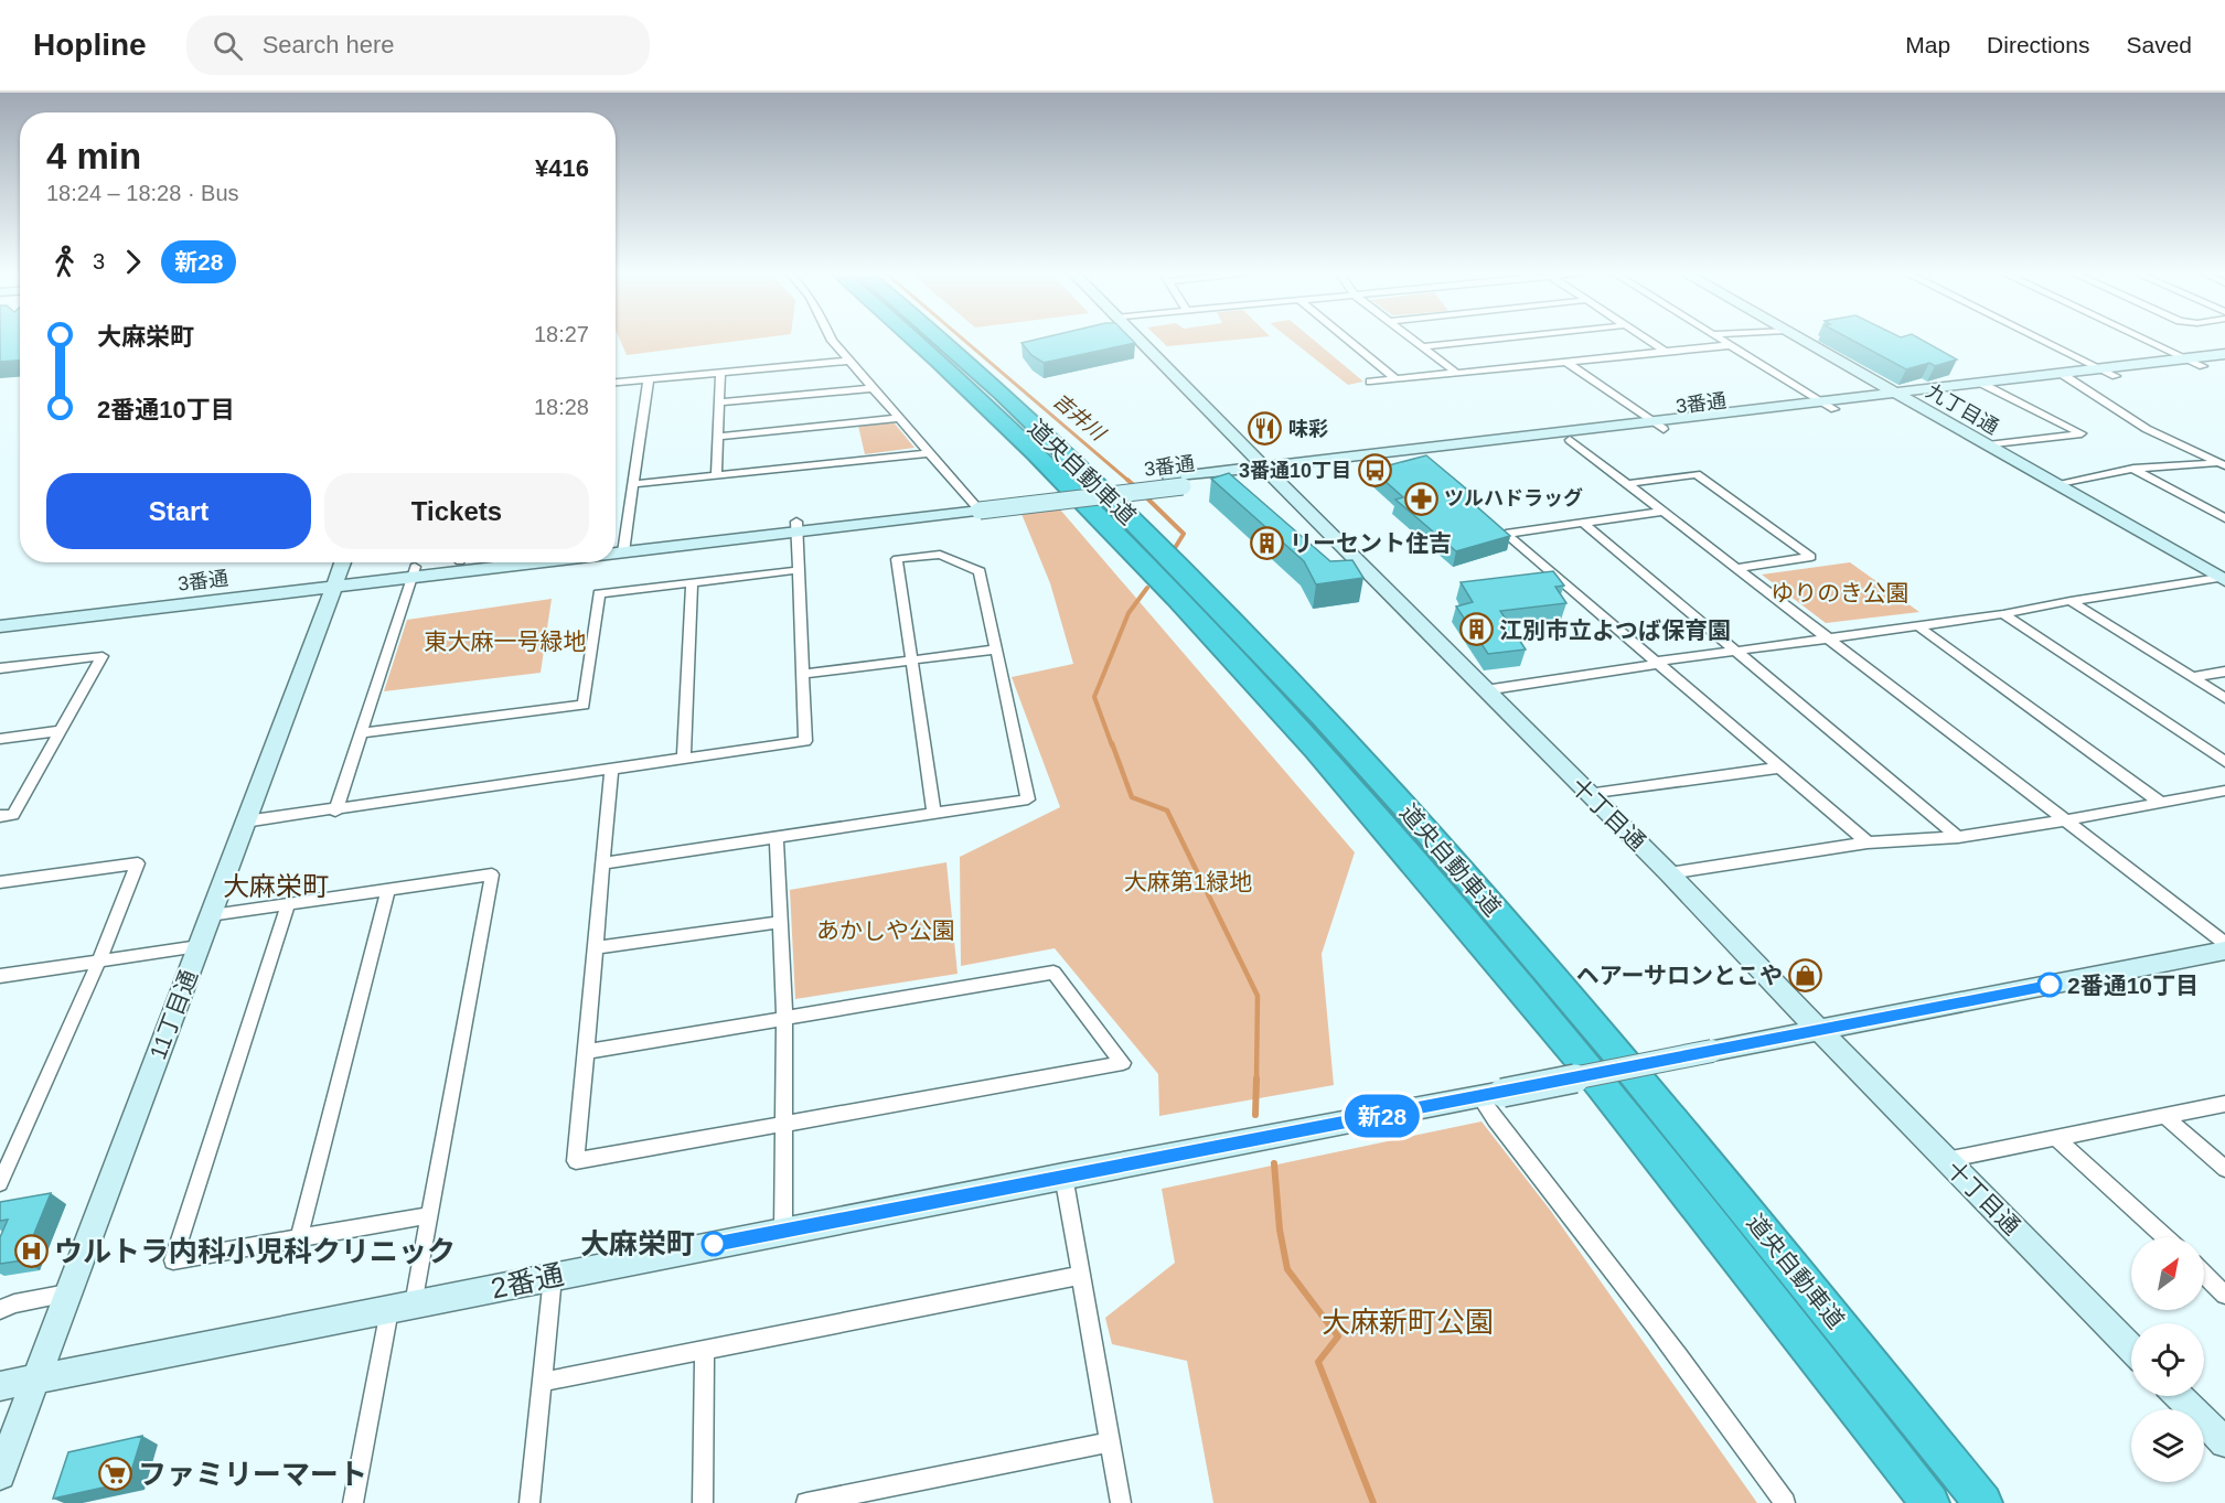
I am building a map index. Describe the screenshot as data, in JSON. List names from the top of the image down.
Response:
{
  "streets": {
    "highway": ["道央自動車道"],
    "street": [
      "3番通",
      "九丁目通",
      "十丁目通",
      "11丁目通",
      "2番通"
    ]
  },
  "crossings": [
    ["3番通", "九丁目通"],
    ["3番通", "十丁目通"],
    ["3番通", "11丁目通"],
    ["十丁目通", "2番通"],
    ["11丁目通", "2番通"]
  ],
  "districts": ["大麻栄町"],
  "water": ["吉井川"],
  "parks": [
    "ゆりのき公園",
    "東大麻一号緑地",
    "大麻第1緑地",
    "あかしや公園",
    "大麻新町公園"
  ],
  "places": {
    "restaurant": ["味彩"],
    "bus stop": ["3番通10丁目"],
    "pharmacy": ["ツルハドラッグ"],
    "building": ["リーセント住吉", "江別市立よつば保育園"],
    "shop": ["ヘアーサロンとこや"],
    "other": ["2番通10丁目", "大麻栄町"],
    "hospital": ["ウルトラ内科小児科クリニック"],
    "supermarket": ["ファミリーマート"]
  },
  "lines": ["bus line 新28"],
  "north": "top right",
  "page": {
    "header": "Hopline",
    "search": "Search here",
    "nav": ["Map", "Directions", "Saved"],
    "on_map": "新28",
    "heading": ["4 min", "18:24 – 18:28 · Bus", "¥416"],
    "legs": ["3", "新28"],
    "list": [
      {
        "name": "大麻栄町",
        "value": "18:27"
      },
      {
        "name": "2番通10丁目",
        "value": "18:28"
      }
    ],
    "buttons": ["Start", "Tickets"]
  }
}
